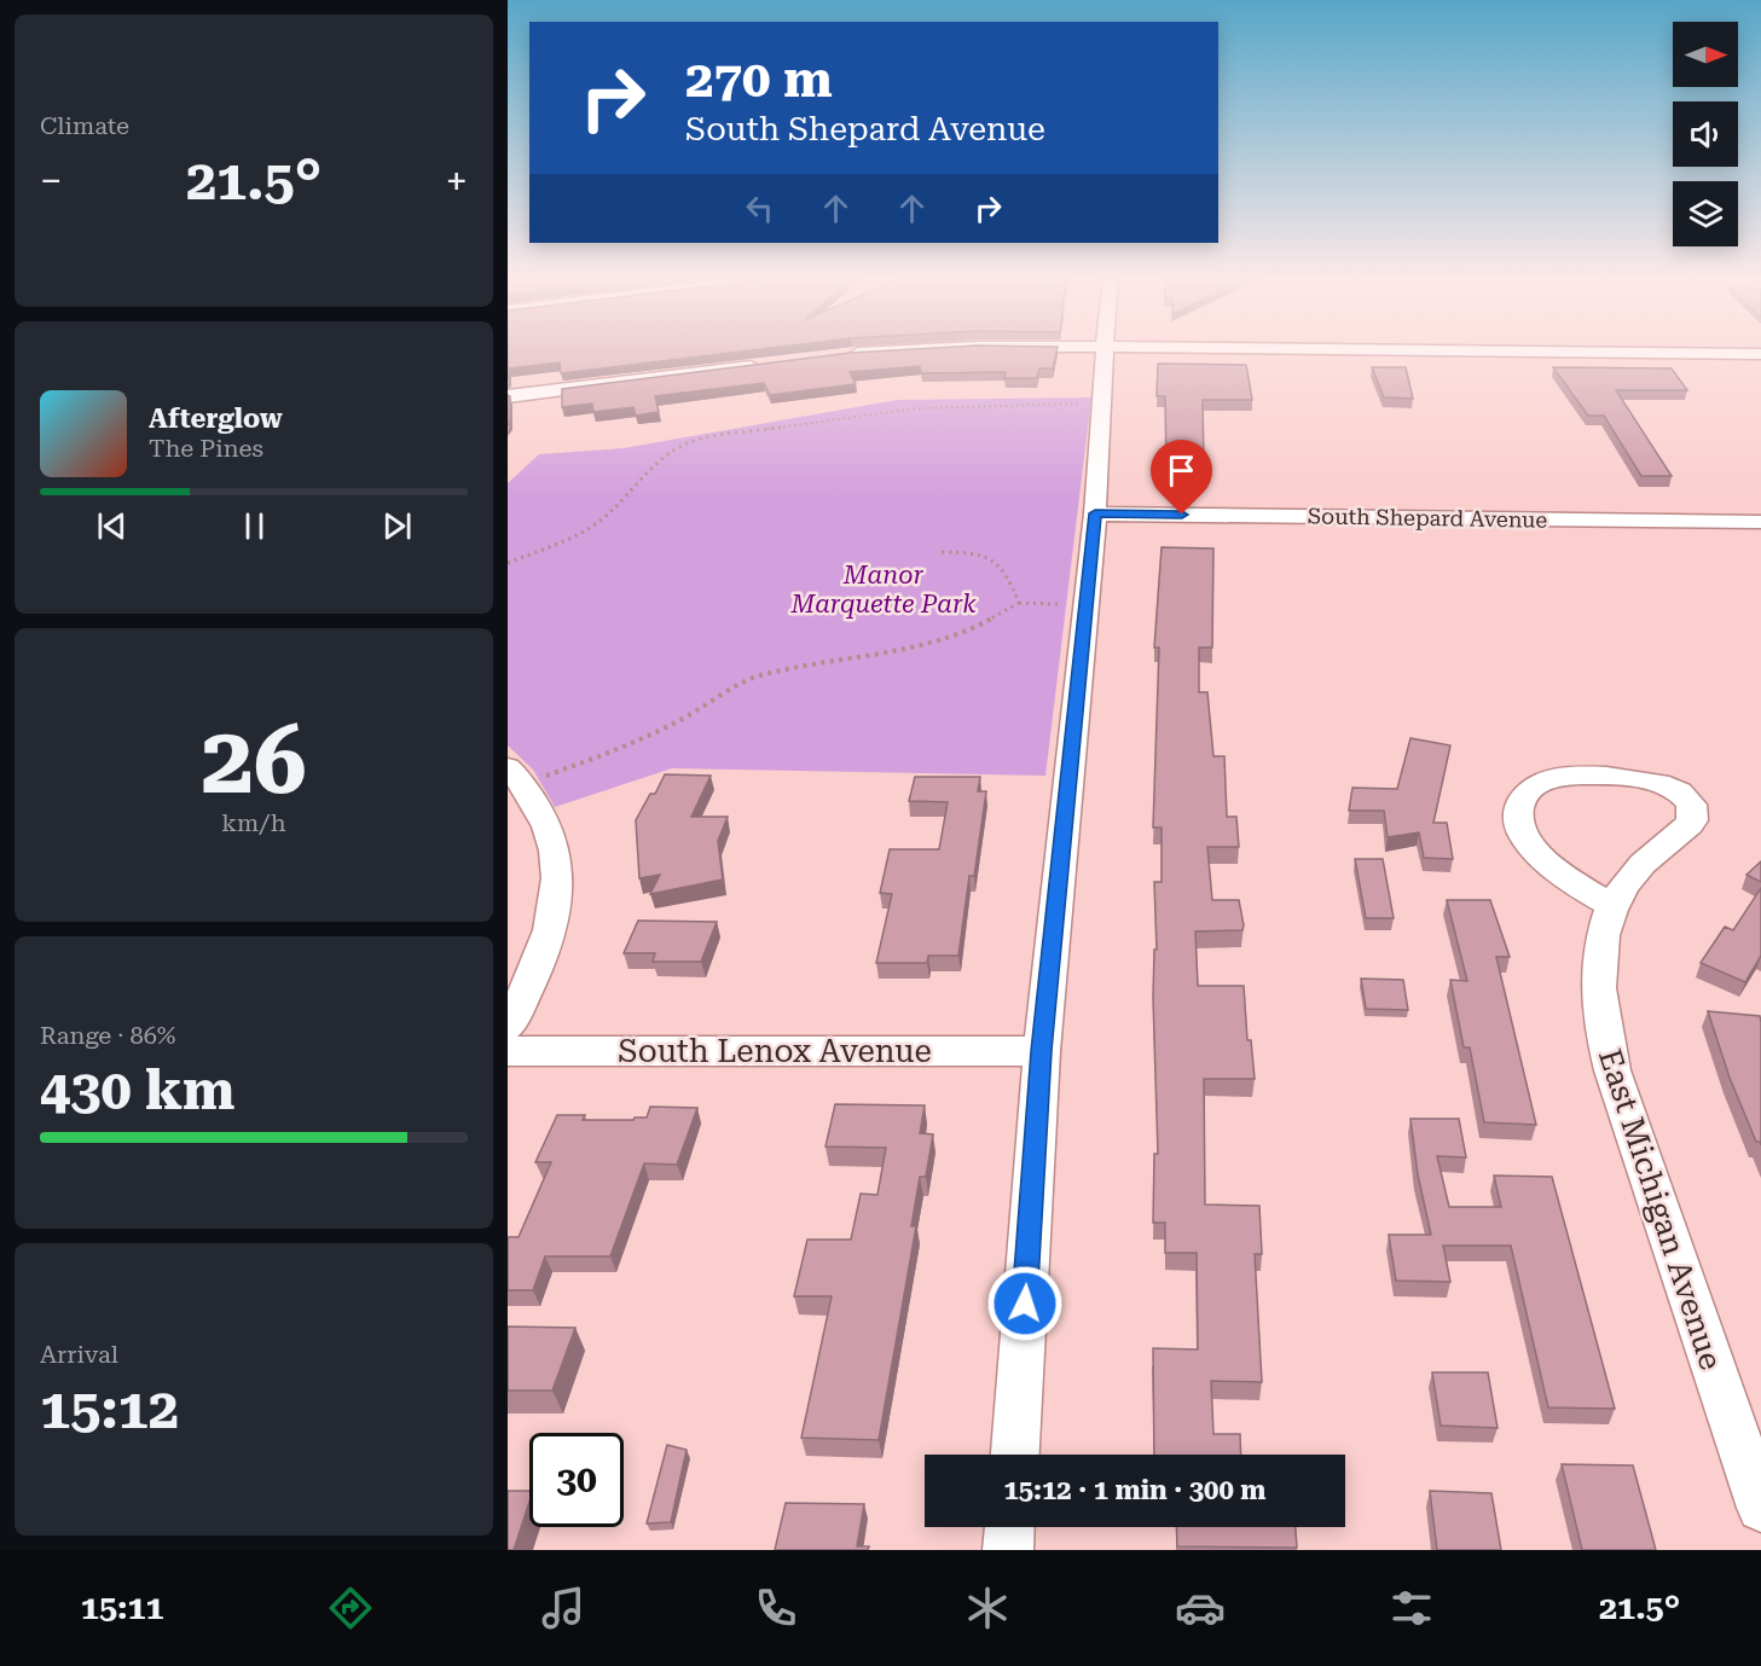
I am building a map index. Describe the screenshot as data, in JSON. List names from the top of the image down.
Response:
{
  "streets": {
    "street": ["South Shepard Avenue", "South Lenox Avenue", "East Michigan Avenue"]
  },
  "parks": ["Manor Marquette Park"],
  "north": "right",
  "page": {
    "tile": [
      "Climate",
      ["26", "km/h"],
      ["Range · 86%", "430 km"],
      ["Arrival", "15:12"]
    ],
    "turn": ["270 m", "South Shepard Avenue"],
    "heat": ["−", "21.5°", "+"],
    "song": ["Afterglow", "The Pines"],
    "limit": "30",
    "trip": "15:12 · 1 min · 300 m",
    "tabs": ["15:11", "21.5°"]
  }
}
